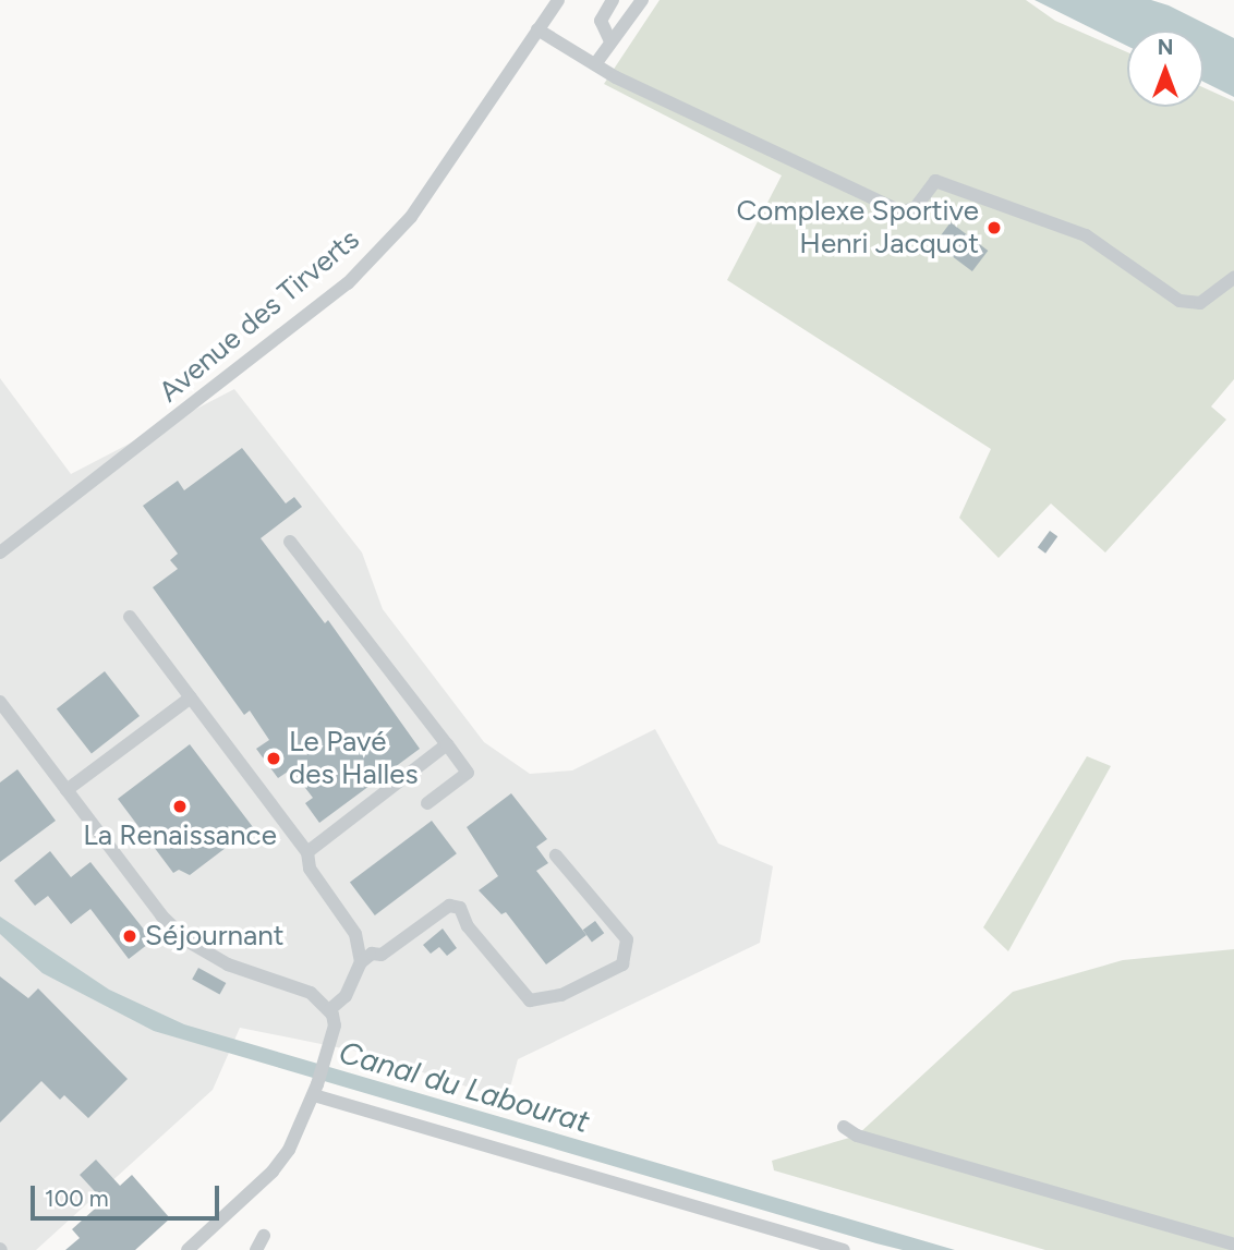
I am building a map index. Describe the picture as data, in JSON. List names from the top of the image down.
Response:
{
  "streets": {
    "street": ["Avenue des Tirverts"]
  },
  "water": ["Canal du Labourat"],
  "places": [
    "Complexe Sportive Henri Jacquot",
    "Le Pavé des Halles",
    "La Renaissance",
    "Séjournant"
  ],
  "scale_bar": "100 m",
  "north": "top"
}
